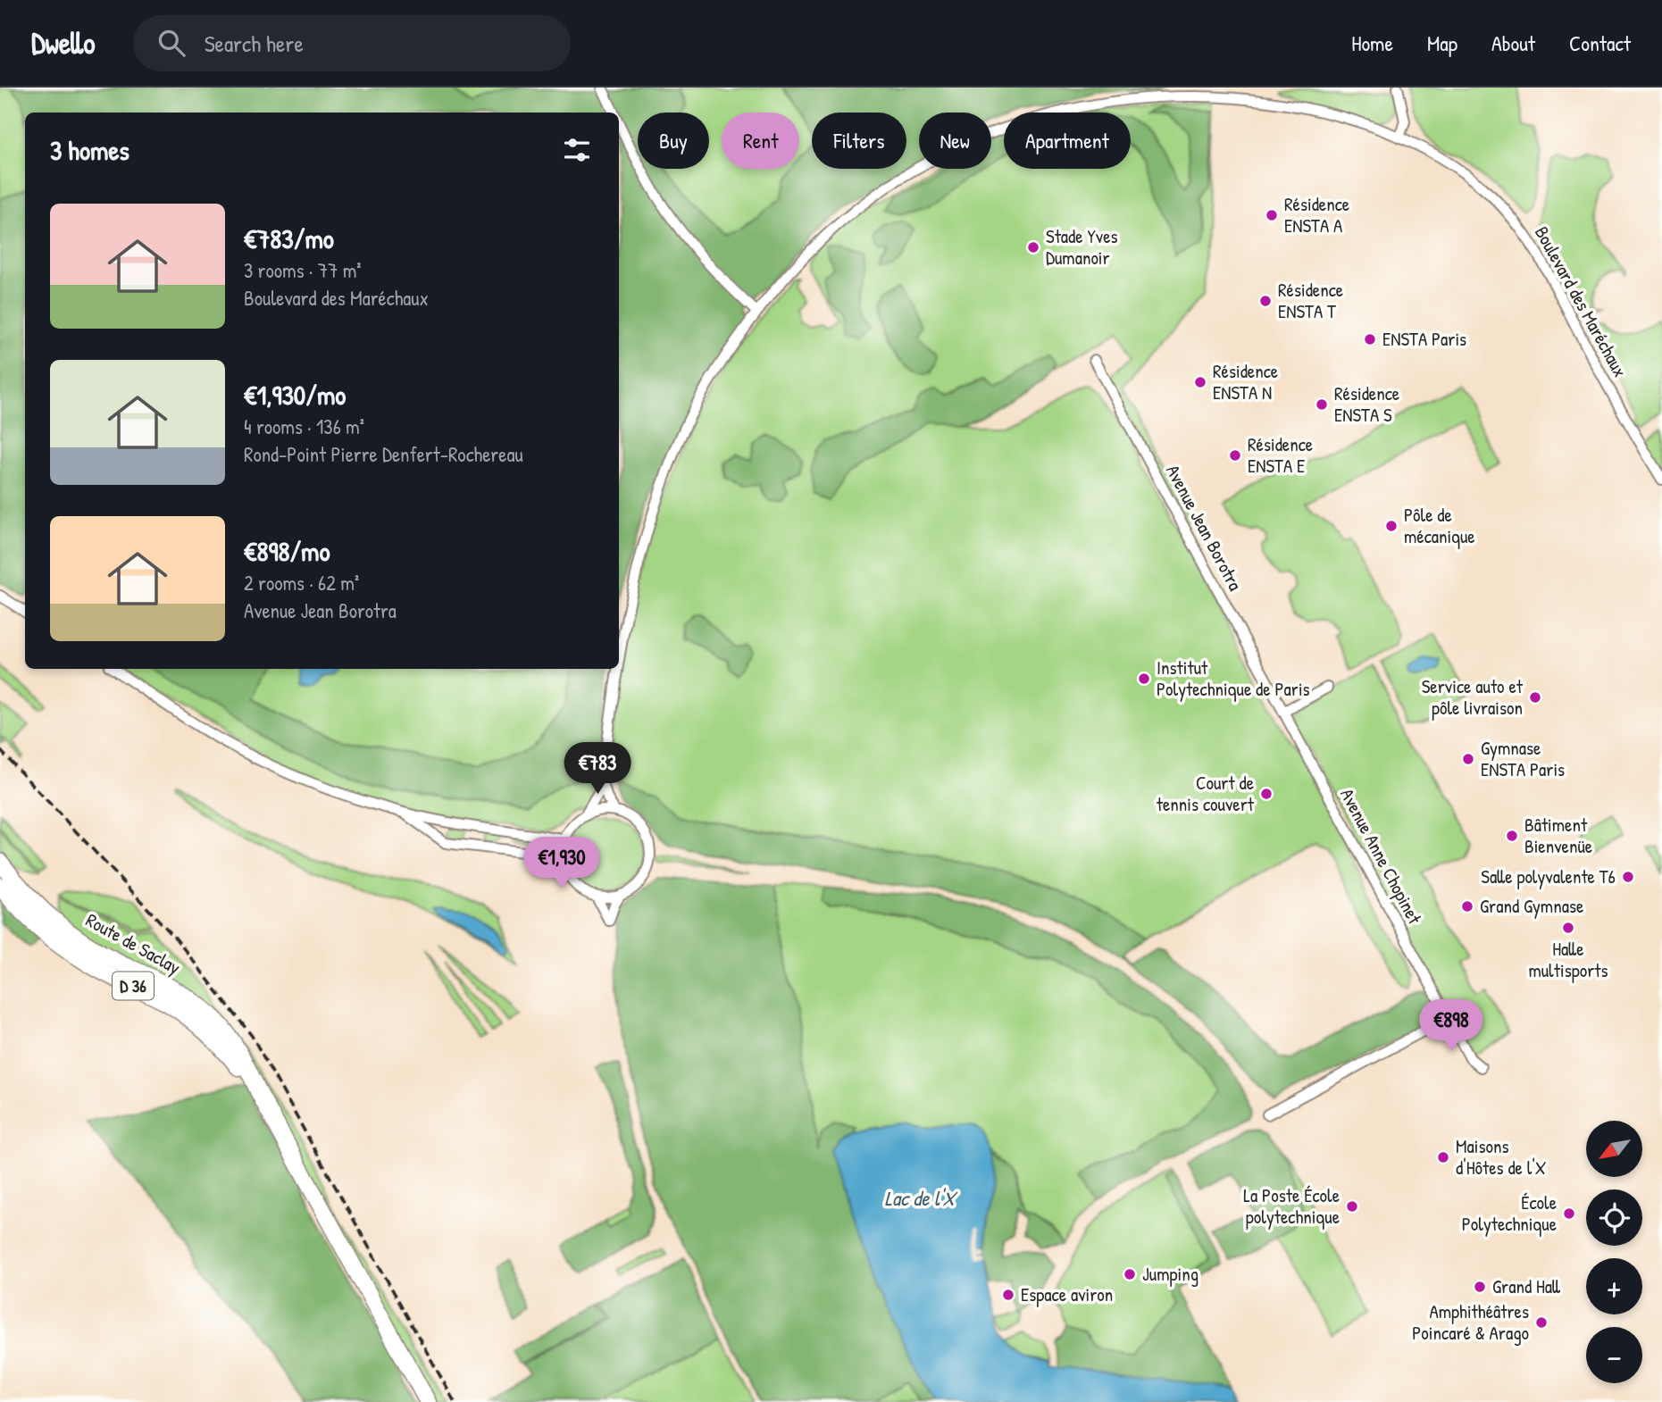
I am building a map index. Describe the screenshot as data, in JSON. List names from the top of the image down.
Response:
{
  "streets": {
    "main road": ["Route de Saclay", "D 36"],
    "street": ["Boulevard des Maréchaux", "Avenue Jean Borotra", "Avenue Anne Chopinet"]
  },
  "crossings": [
    ["Avenue Jean Borotra", "Avenue Anne Chopinet"]
  ],
  "water": ["Lac de l'X"],
  "places": [
    "Résidence ENSTA A",
    "Stade Yves Dumanoir",
    "Résidence ENSTA T",
    "ENSTA Paris",
    "Résidence ENSTA N",
    "Résidence ENSTA S",
    "Résidence ENSTA E",
    "Pôle de mécanique",
    "Institut Polytechnique de Paris",
    "Service auto et pôle livraison",
    "Gymnase ENSTA Paris",
    "Court de tennis couvert",
    "Bâtiment Bienvenüe",
    "Salle polyvalente T6",
    "Grand Gymnase",
    "Halle multisports",
    "Maisons d'Hôtes de l'X",
    "La Poste École polytechnique",
    "École Polytechnique",
    "Jumping",
    "Grand Hall",
    "Espace aviron",
    "Amphithéâtres Poincaré & Arago"
  ],
  "north": "bottom left",
  "page": {
    "header": "Dwello",
    "search": "Search here",
    "nav": [
      "Home",
      "Map",
      "About",
      "Contact"
    ],
    "chip": [
      "Buy",
      "Rent",
      "Filters",
      "New",
      "Apartment"
    ],
    "heading": "3 homes",
    "list": [
      {
        "name": "€783/mo",
        "note": "3 rooms · 77 m² · Boulevard des Maréchaux"
      },
      {
        "name": "€1,930/mo",
        "note": "4 rooms · 136 m² · Rond-Point Pierre Denfert-Rochereau"
      },
      {
        "name": "€898/mo",
        "note": "2 rooms · 62 m² · Avenue Jean Borotra"
      }
    ],
    "price": ["€783", "€1,930", "€898"],
    "map_buttons": ["+", "−"]
  }
}
